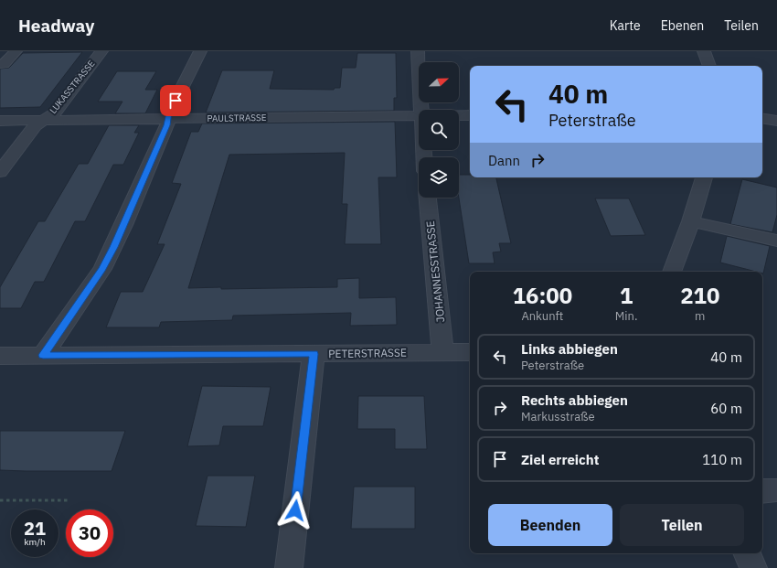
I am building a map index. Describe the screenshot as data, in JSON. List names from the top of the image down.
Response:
{
  "streets": {
    "street": [
      "LUKASSTRASSE",
      "PAULSTRASSE",
      "JOHANNESSTRASSE",
      "PETERSTRASSE"
    ]
  },
  "crossings": [
    ["LUKASSTRASSE", "PAULSTRASSE"],
    ["JOHANNESSTRASSE", "PETERSTRASSE"]
  ],
  "north": "right",
  "page": {
    "header": "Headway",
    "nav": ["Karte", "Ebenen", "Teilen"],
    "turn": ["40 m", "Peterstraße"],
    "then": "Dann",
    "eta": [
      "16:00",
      "Ankunft",
      "1",
      "Min.",
      "210",
      "m"
    ],
    "list": [
      {
        "name": "Links abbiegen",
        "note": "Peterstraße",
        "value": "40 m"
      },
      {
        "name": "Rechts abbiegen",
        "note": "Markusstraße",
        "value": "60 m"
      },
      {
        "name": "Ziel erreicht",
        "value": "110 m"
      }
    ],
    "buttons": ["Beenden", "Teilen"],
    "speed": "21 km/h",
    "limit": "30"
  }
}
